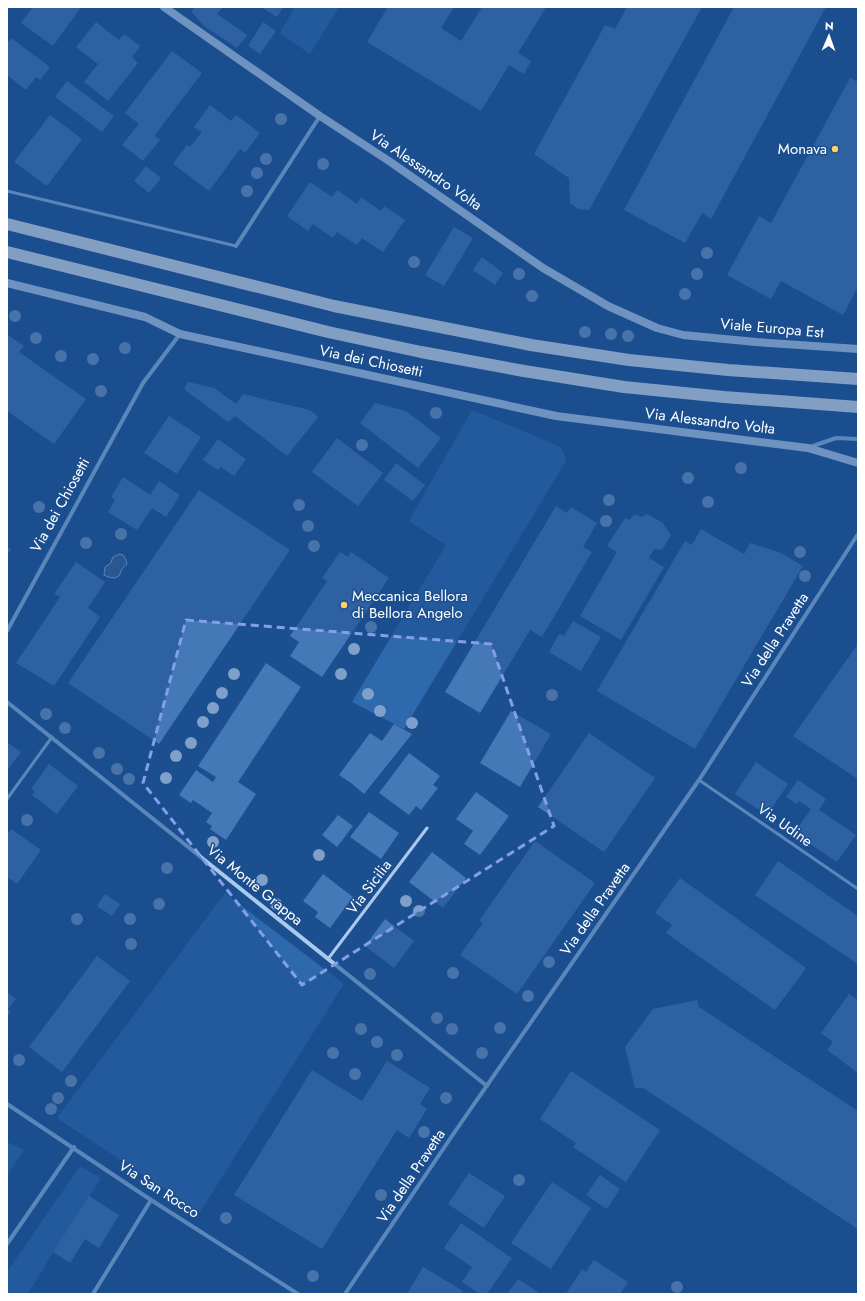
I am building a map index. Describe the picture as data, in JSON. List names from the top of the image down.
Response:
{
  "streets": {
    "street": [
      "Via Alessandro Volta",
      "Viale Europa Est",
      "Via dei Chiosetti",
      "Via della Pravetta",
      "Via Monte Grappa",
      "Via San Rocco"
    ],
    "lane": ["Via Udine", "Via Sicilia"]
  },
  "crossings": [
    ["Via Alessandro Volta", "Viale Europa Est"],
    ["Via Alessandro Volta", "Via dei Chiosetti"],
    ["Via della Pravetta", "Via Udine"],
    ["Via della Pravetta", "Via Monte Grappa"],
    ["Via Monte Grappa", "Via Sicilia"]
  ],
  "places": ["Monava", "Meccanica Bellora di Bellora Angelo"],
  "north": "top"
}
